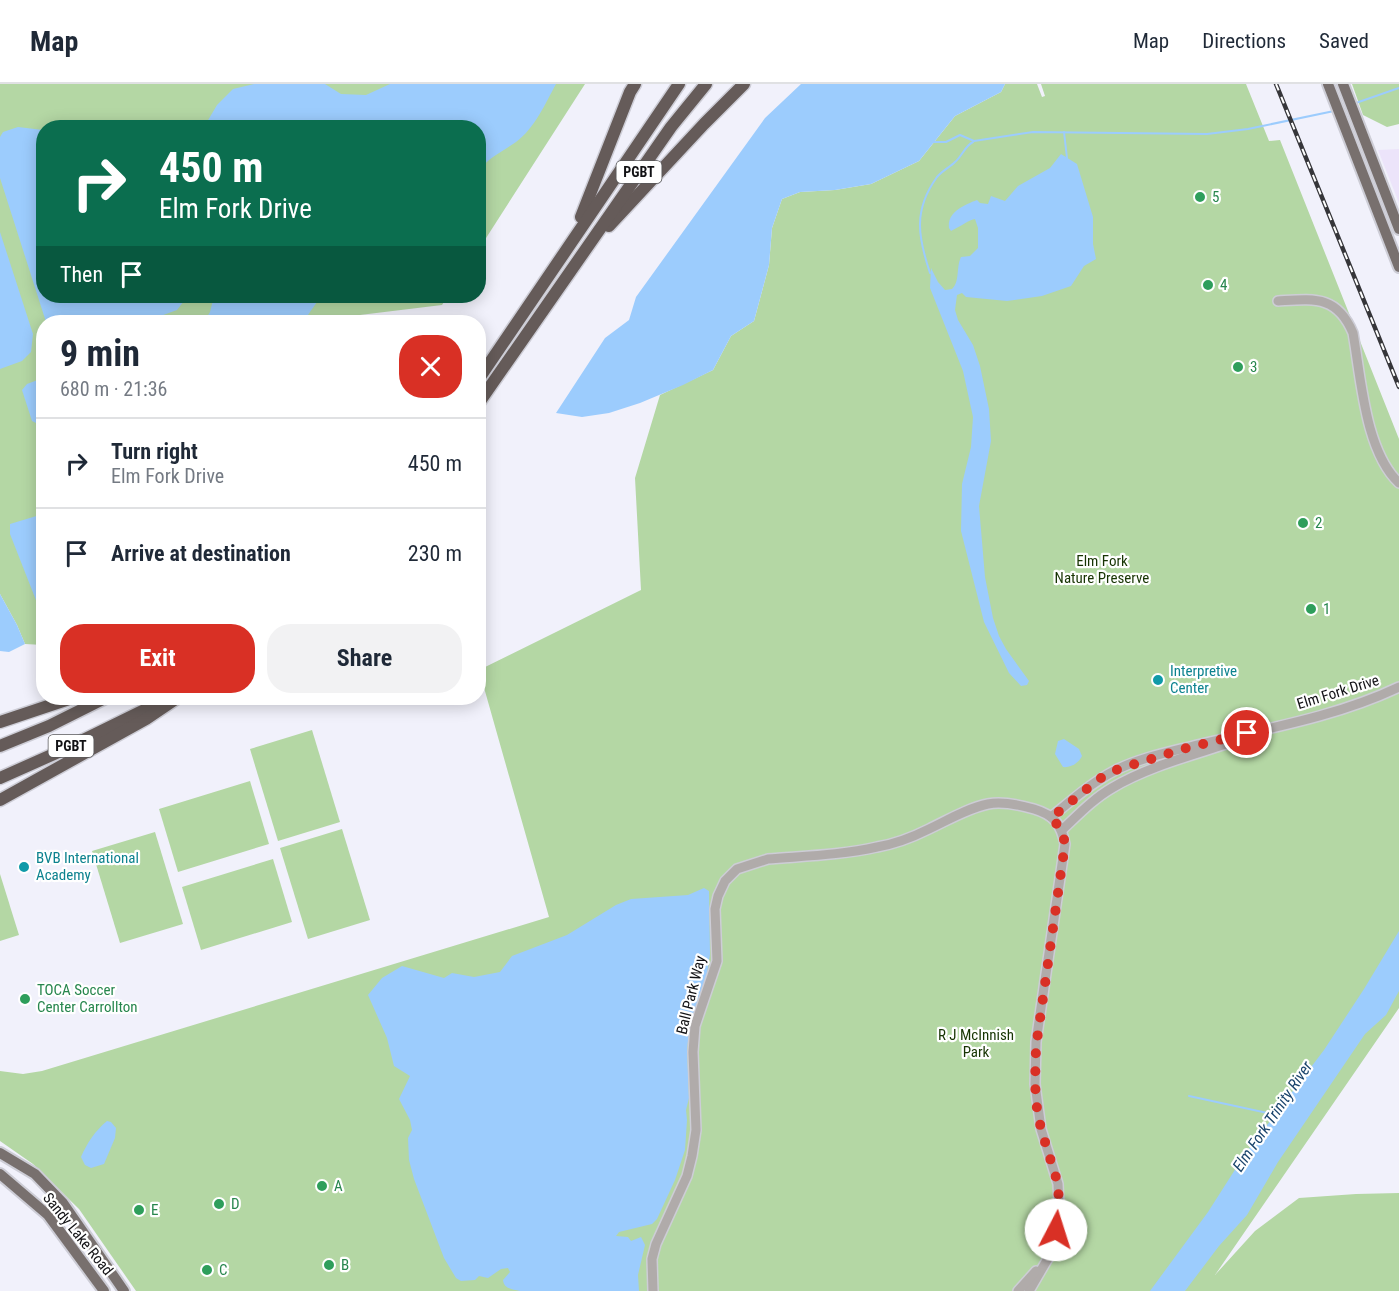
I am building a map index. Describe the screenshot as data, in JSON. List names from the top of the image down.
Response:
{
  "streets": {
    "highway": ["PGBT"],
    "main road": ["Sandy Lake Road"],
    "street": ["Elm Fork Drive", "Ball Park Way"]
  },
  "crossings": [
    ["Elm Fork Drive", "Ball Park Way"]
  ],
  "water": ["Elm Fork Trinity River"],
  "parks": ["Elm Fork Nature Preserve", "R J McInnish Park"],
  "places": [
    "5",
    "4",
    "3",
    "2",
    "1",
    "Interpretive Center",
    "BVB International Academy",
    "TOCA Soccer Center Carrollton",
    "A",
    "D",
    "E",
    "B",
    "C"
  ],
  "page": {
    "header": "Map",
    "nav": ["Map", "Directions", "Saved"],
    "turn": ["450 m", "Elm Fork Drive"],
    "then": "Then",
    "heading": ["9 min", "680 m · 21:36"],
    "list": [
      {
        "name": "Turn right",
        "note": "Elm Fork Drive",
        "value": "450 m"
      },
      {
        "name": "Arrive at destination",
        "value": "230 m"
      }
    ],
    "buttons": ["Exit", "Share"]
  }
}
